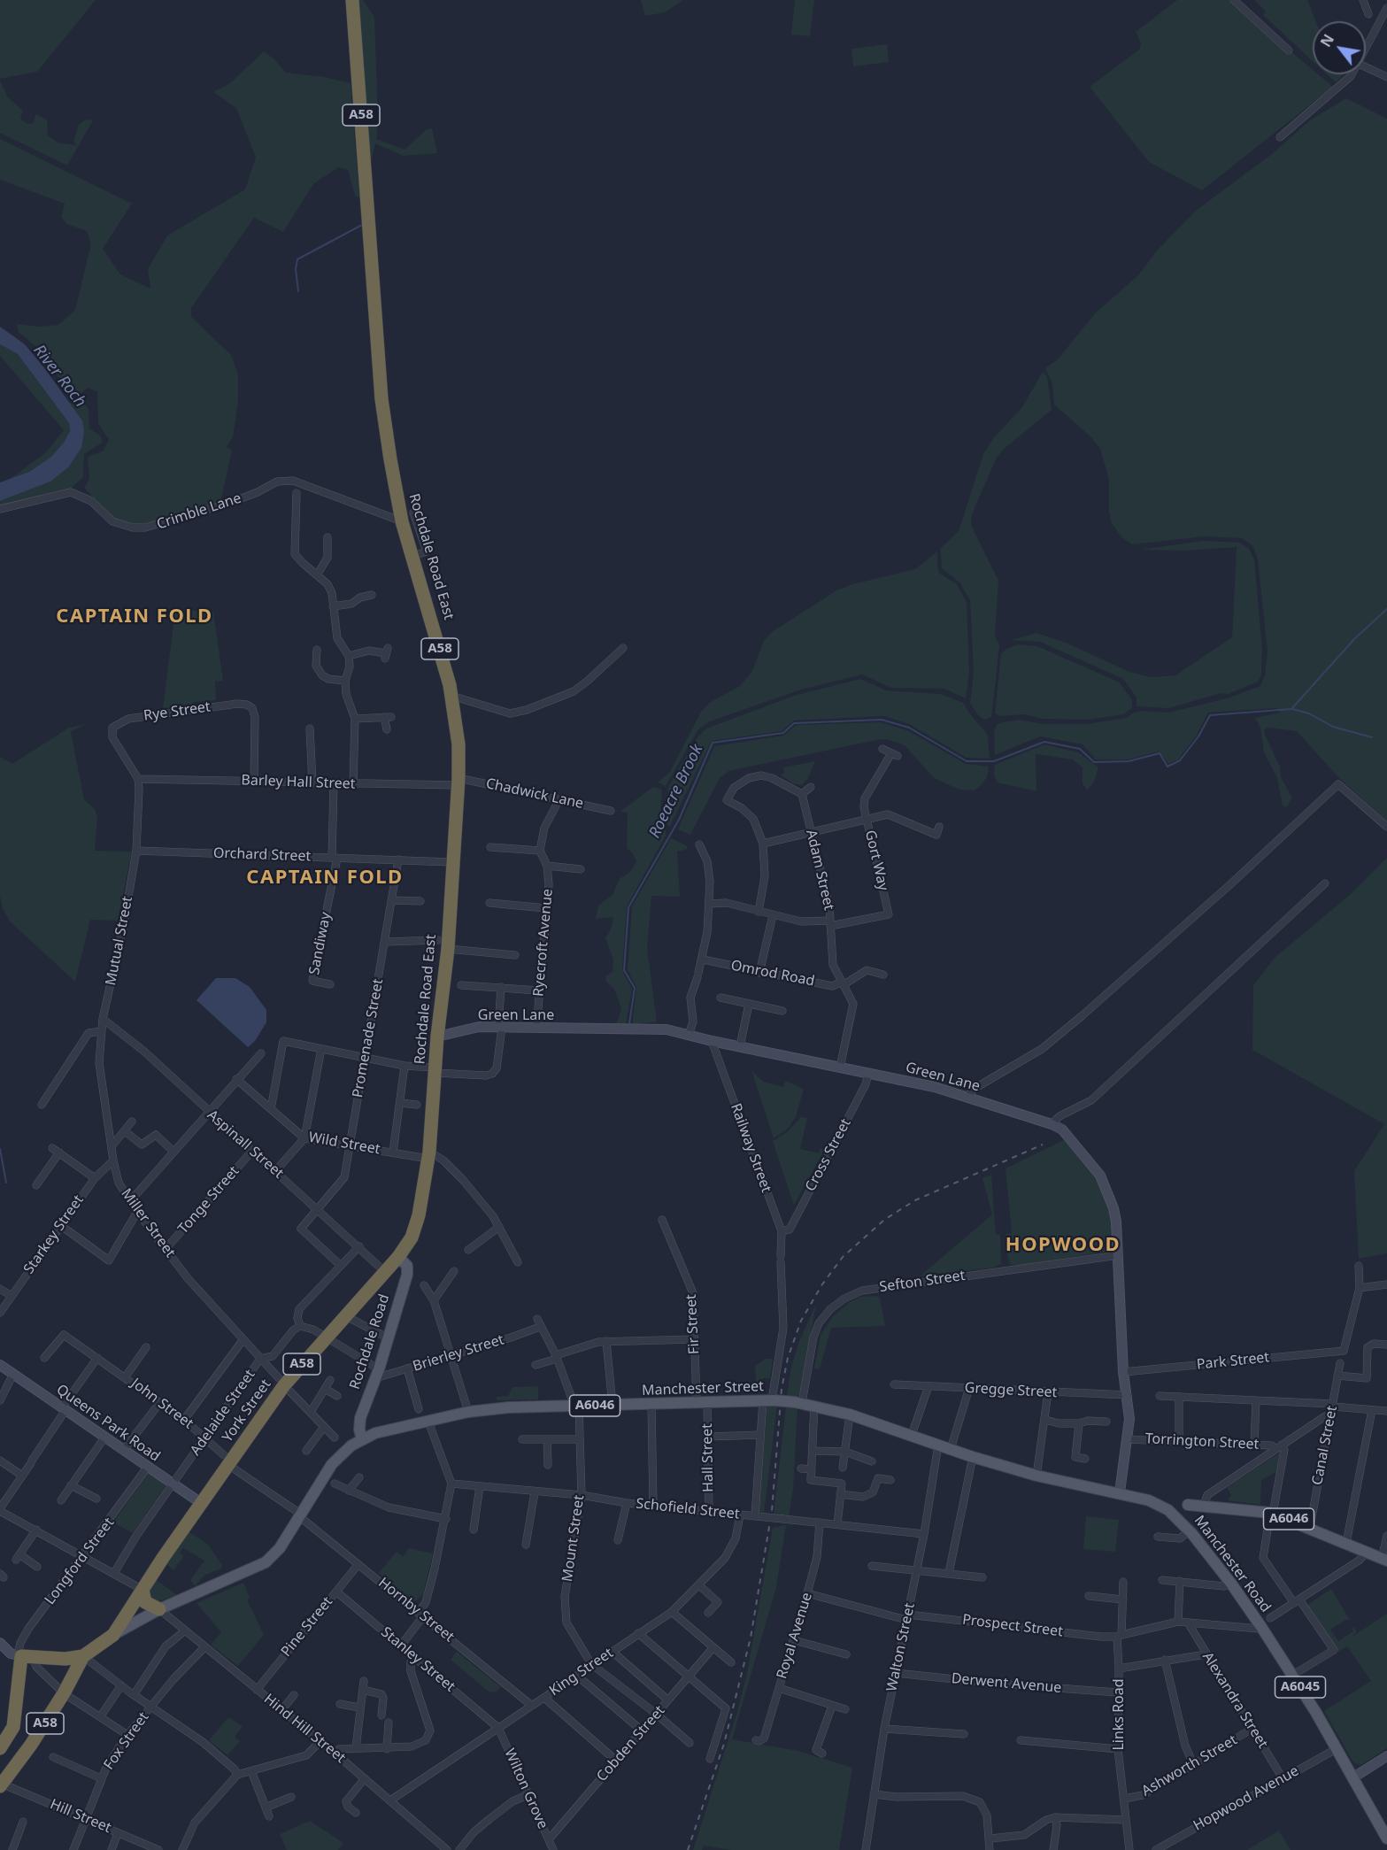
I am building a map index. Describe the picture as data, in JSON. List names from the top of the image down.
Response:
{
  "streets": {
    "highway": ["A58", "Rochdale Road East", "York Street"],
    "main road": [
      "Rochdale Road",
      "Manchester Street",
      "A6046",
      "Manchester Road",
      "A6045"
    ],
    "street": [
      "Crimble Lane",
      "Rye Street",
      "Barley Hall Street",
      "Chadwick Lane",
      "Orchard Street",
      "Gort Way",
      "Adam Street",
      "Mutual Street",
      "Ryecroft Avenue",
      "Sandiway",
      "Omrod Road",
      "Green Lane",
      "Promenade Street",
      "Wild Street",
      "Aspinall Street",
      "Railway Street",
      "Cross Street",
      "Tonge Street",
      "Miller Street",
      "Starkey Street",
      "Sefton Street",
      "Fir Street",
      "Brierley Street",
      "Park Street",
      "Gregge Street",
      "John Street",
      "Adelaide Street",
      "Queens Park Road",
      "Torrington Street",
      "Canal Street",
      "Hall Street",
      "Schofield Street",
      "Mount Street",
      "Longford Street",
      "Hornby Street",
      "Prospect Street",
      "Pine Street",
      "Royal Avenue",
      "Walton Street",
      "Stanley Street",
      "King Street",
      "Derwent Avenue",
      "Alexandra Street",
      "Links Road",
      "Hind Hill Street",
      "Fox Street",
      "Cobden Street",
      "Ashworth Street",
      "Wilton Grove",
      "Hopwood Avenue",
      "Hill Street"
    ]
  },
  "crossings": [
    ["A58", "Longford Street"],
    ["A58", "Hill Street"],
    ["Crimble Lane", "Rochdale Road East"],
    ["Rochdale Road East", "Barley Hall Street"],
    ["Rochdale Road East", "Chadwick Lane"],
    ["Rochdale Road East", "Orchard Street"],
    ["Rochdale Road East", "Green Lane"],
    ["Rochdale Road East", "Wild Street"],
    ["Rochdale Road East", "York Street"],
    ["Rye Street", "Barley Hall Street"],
    ["Rye Street", "Mutual Street"],
    ["Barley Hall Street", "Chadwick Lane"],
    ["Barley Hall Street", "Mutual Street"],
    ["Orchard Street", "Mutual Street"],
    ["Orchard Street", "Sandiway"],
    ["Orchard Street", "Promenade Street"],
    ["Gort Way", "Adam Street"],
    ["Adam Street", "Omrod Road"],
    ["Adam Street", "Green Lane"],
    ["Mutual Street", "Aspinall Street"],
    ["Mutual Street", "Miller Street"],
    ["Ryecroft Avenue", "Green Lane"],
    ["Green Lane", "Railway Street"],
    ["Green Lane", "Cross Street"],
    ["Green Lane", "Sefton Street"],
    ["Green Lane", "Park Street"],
    ["Green Lane", "Gregge Street"],
    ["Green Lane", "Torrington Street"],
    ["Green Lane", "Manchester Road"],
    ["Promenade Street", "Wild Street"],
    ["Promenade Street", "Aspinall Street"],
    ["Aspinall Street", "Tonge Street"],
    ["Aspinall Street", "York Street"],
    ["Railway Street", "Cross Street"],
    ["Railway Street", "Manchester Street"],
    ["Railway Street", "Schofield Street"],
    ["Tonge Street", "Miller Street"],
    ["Miller Street", "Starkey Street"],
    ["Miller Street", "York Street"],
    ["Miller Street", "Adelaide Street"],
    ["Sefton Street", "Manchester Street"],
    ["Sefton Street", "Manchester Road"],
    ["Fir Street", "Manchester Street"],
    ["Fir Street", "Hall Street"],
    ["Rochdale Road", "Brierley Street"],
    ["Rochdale Road", "Manchester Street"],
    ["Rochdale Road", "A6046"],
    ["Rochdale Road", "York Street"],
    ["Brierley Street", "Mount Street"],
    ["Manchester Street", "A6046"],
    ["Manchester Street", "Hall Street"],
    ["Manchester Street", "Mount Street"],
    ["Manchester Street", "Manchester Road"],
    ["John Street", "A6046"],
    ["John Street", "York Street"],
    ["John Street", "Adelaide Street"],
    ["John Street", "Hornby Street"],
    ["A6046", "York Street"],
    ["A6046", "Canal Street"],
    ["A6046", "Hornby Street"],
    ["A6046", "Hind Hill Street"],
    ["York Street", "Queens Park Road"],
    ["Adelaide Street", "Queens Park Road"],
    ["Queens Park Road", "Longford Street"],
    ["Hall Street", "Schofield Street"],
    ["Schofield Street", "Mount Street"],
    ["Schofield Street", "Royal Avenue"],
    ["Schofield Street", "Walton Street"],
    ["Schofield Street", "King Street"],
    ["Mount Street", "King Street"],
    ["Manchester Road", "Prospect Street"],
    ["Manchester Road", "Walton Street"],
    ["Manchester Road", "Hopwood Avenue"],
    ["Hornby Street", "Pine Street"],
    ["Hornby Street", "King Street"],
    ["Prospect Street", "Royal Avenue"],
    ["Prospect Street", "Walton Street"],
    ["Prospect Street", "Alexandra Street"],
    ["Prospect Street", "Links Road"],
    ["Pine Street", "Stanley Street"],
    ["Pine Street", "Hind Hill Street"],
    ["Walton Street", "Derwent Avenue"],
    ["Stanley Street", "King Street"],
    ["Stanley Street", "Wilton Grove"],
    ["King Street", "Hind Hill Street"],
    ["King Street", "Wilton Grove"],
    ["Derwent Avenue", "Links Road"],
    ["Alexandra Street", "Ashworth Street"],
    ["Alexandra Street", "Hopwood Avenue"],
    ["Links Road", "Ashworth Street"],
    ["Hind Hill Street", "Fox Street"],
    ["Fox Street", "Hill Street"],
    ["Cobden Street", "Wilton Grove"]
  ],
  "districts": ["CAPTAIN FOLD", "CAPTAIN FOLD", "HOPWOOD"],
  "water": ["River Roch", "Roeacre Brook"],
  "north": "top left"
}
